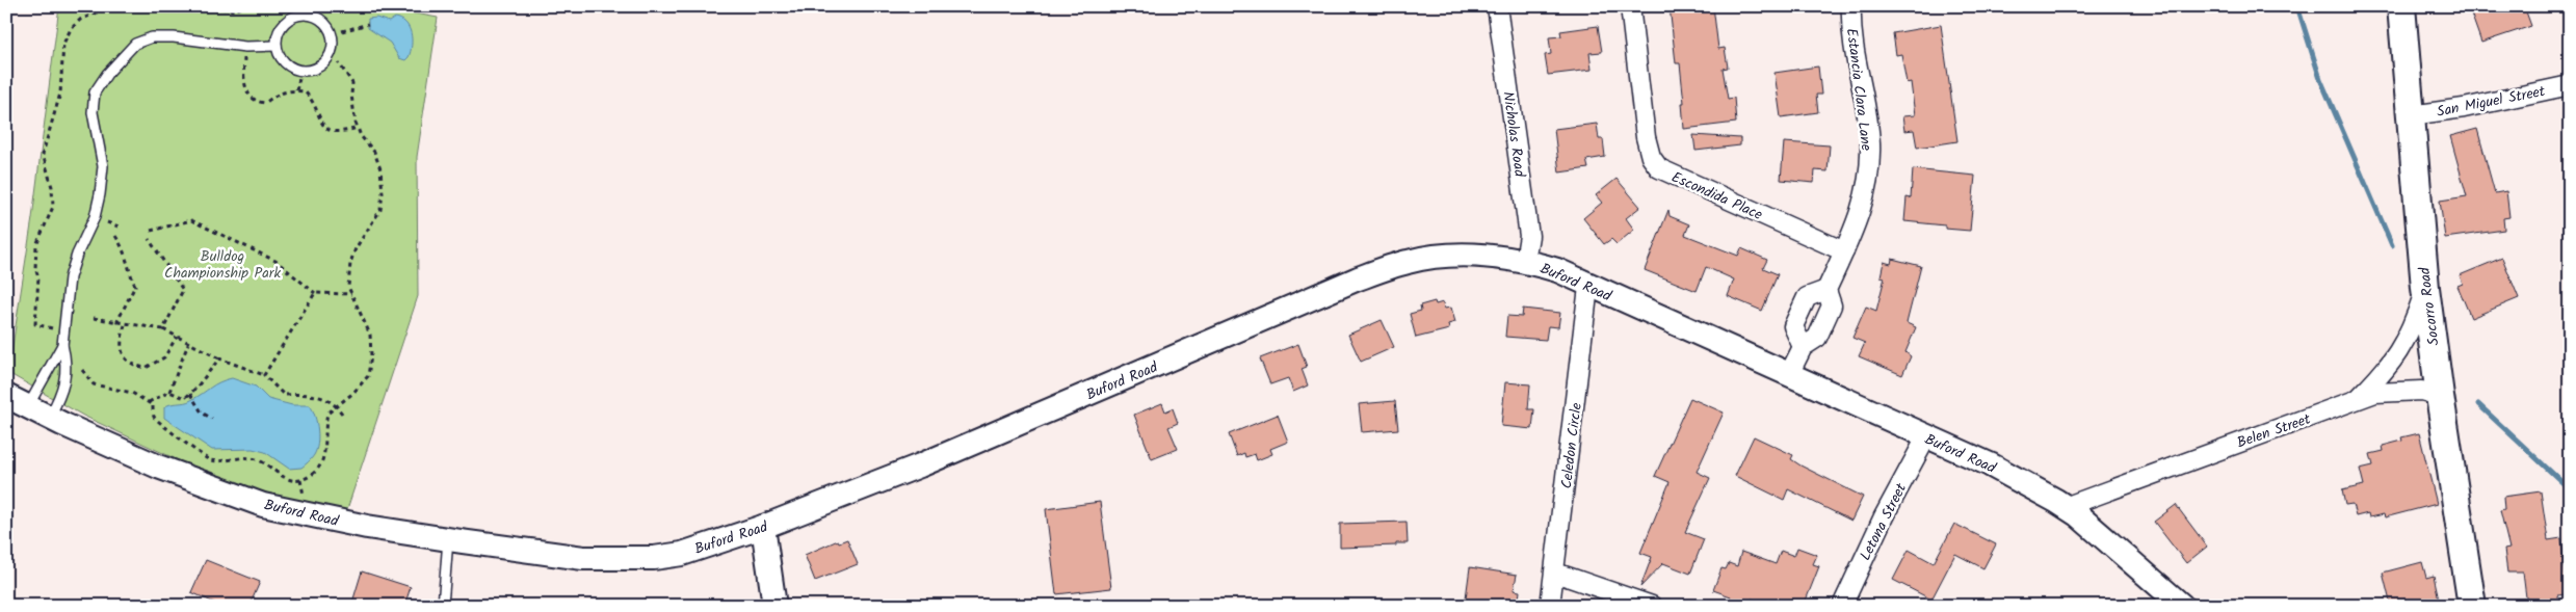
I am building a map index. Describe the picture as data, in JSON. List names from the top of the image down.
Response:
{
  "streets": {
    "main road": ["Socorro Road"],
    "street": [
      "Estancia Clara Lane",
      "San Miguel Street",
      "Nicholas Road",
      "Escondida Place",
      "Buford Road",
      "Belen Street",
      "Celedon Circle",
      "Letona Street"
    ]
  },
  "crossings": [
    ["Estancia Clara Lane", "Escondida Place"],
    ["Estancia Clara Lane", "Buford Road"],
    ["San Miguel Street", "Socorro Road"],
    ["Nicholas Road", "Buford Road"],
    ["Buford Road", "Belen Street"],
    ["Buford Road", "Celedon Circle"],
    ["Buford Road", "Letona Street"],
    ["Socorro Road", "Belen Street"]
  ],
  "parks": ["Bulldog Championship Park"]
}
